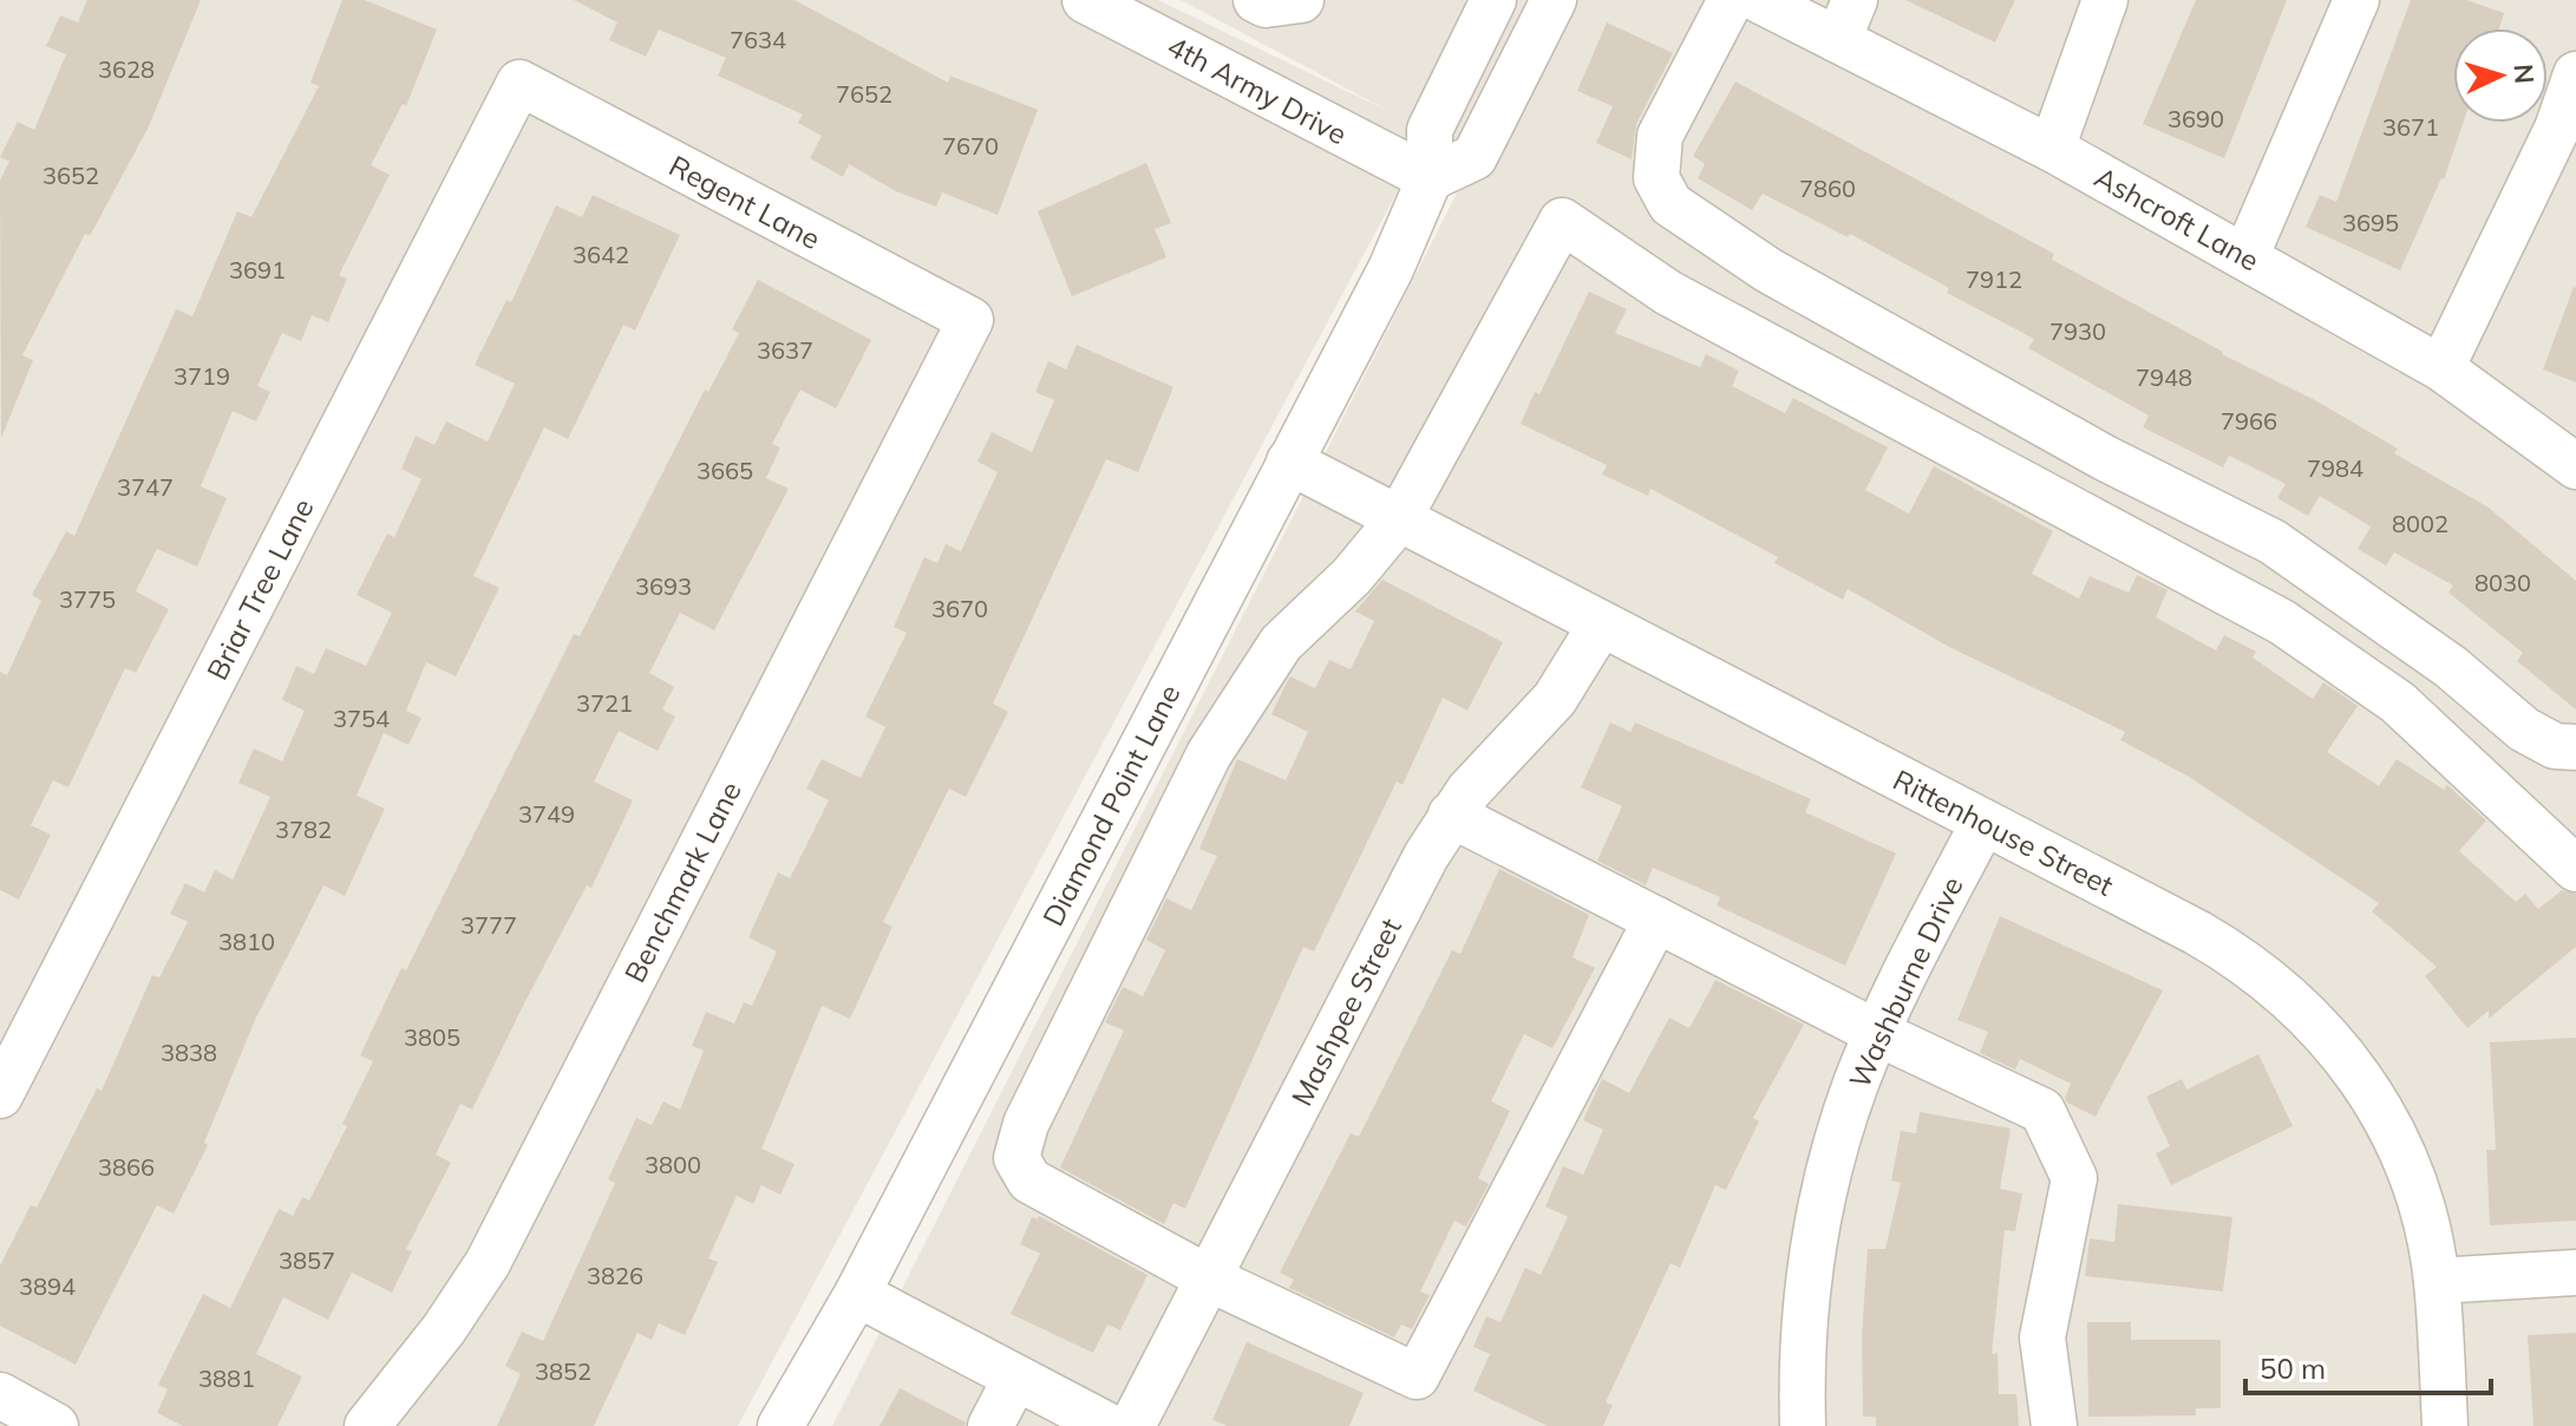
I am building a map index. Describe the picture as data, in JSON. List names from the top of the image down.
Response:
{
  "streets": {
    "street": [
      "4th Army Drive",
      "Regent Lane",
      "Ashcroft Lane",
      "Briar Tree Lane",
      "Diamond Point Lane",
      "Rittenhouse Street",
      "Benchmark Lane",
      "Washburne Drive",
      "Mashpee Street"
    ]
  },
  "crossings": [
    ["4th Army Drive", "Diamond Point Lane"],
    ["Regent Lane", "Briar Tree Lane"],
    ["Regent Lane", "Benchmark Lane"],
    ["Diamond Point Lane", "Rittenhouse Street"],
    ["Rittenhouse Street", "Washburne Drive"],
    ["Rittenhouse Street", "Mashpee Street"]
  ],
  "house_numbers": [
    "7634",
    "3628",
    "7652",
    "3690",
    "3671",
    "7670",
    "3652",
    "7860",
    "3695",
    "3642",
    "3691",
    "7912",
    "7930",
    "3637",
    "3719",
    "7948",
    "7966",
    "7984",
    "3665",
    "3747",
    "8002",
    "8030",
    "3693",
    "3775",
    "3670",
    "3721",
    "3754",
    "3749",
    "3782",
    "3777",
    "3810",
    "3805",
    "3838",
    "3800",
    "3866",
    "3857",
    "3826",
    "3894",
    "3852",
    "3881"
  ],
  "scale_bar": "50 m",
  "north": "right"
}
